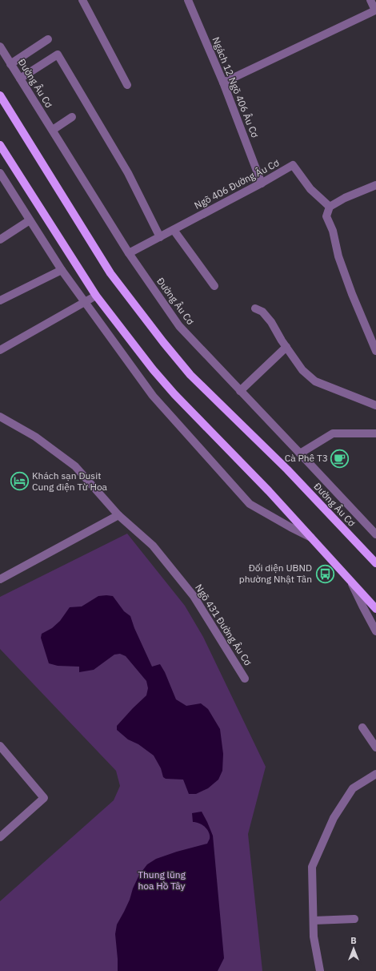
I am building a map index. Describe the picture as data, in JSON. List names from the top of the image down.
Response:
{
  "streets": {
    "main road": ["Đường Âu Cơ"],
    "street": ["Ngách 12 Ngõ 406 Âu Cơ", "Ngõ 406 Đường Âu Cơ", "Ngõ 431 Đường Âu Cơ"]
  },
  "crossings": [
    ["Đường Âu Cơ", "Ngõ 406 Đường Âu Cơ"],
    ["Ngách 12 Ngõ 406 Âu Cơ", "Ngõ 406 Đường Âu Cơ"]
  ],
  "parks": ["Thung lũng hoa Hồ Tây"],
  "places": {
    "cafe": ["Cà Phê T3"],
    "hotel": ["Khách sạn Dusit Cung điện Từ Hoa"],
    "bus stop": ["Đối diện UBND phường Nhật Tân"]
  },
  "north": "top"
}
